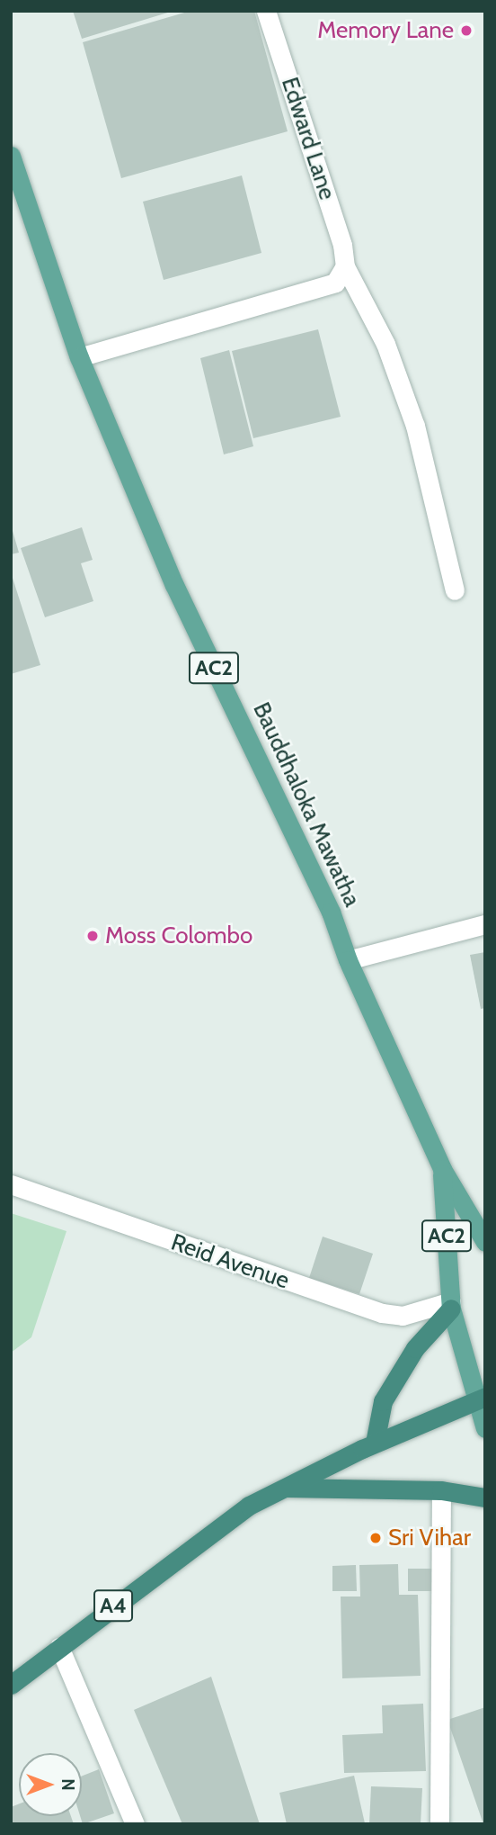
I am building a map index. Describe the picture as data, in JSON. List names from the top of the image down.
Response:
{
  "streets": {
    "highway": ["A4"],
    "main road": ["AC2", "Bauddhaloka Mawatha"],
    "street": ["Edward Lane", "Reid Avenue"]
  },
  "crossings": [
    ["Bauddhaloka Mawatha", "Reid Avenue"],
    ["Bauddhaloka Mawatha", "A4"]
  ],
  "places": ["Memory Lane", "Moss Colombo", "Sri Vihar"],
  "north": "right"
}
